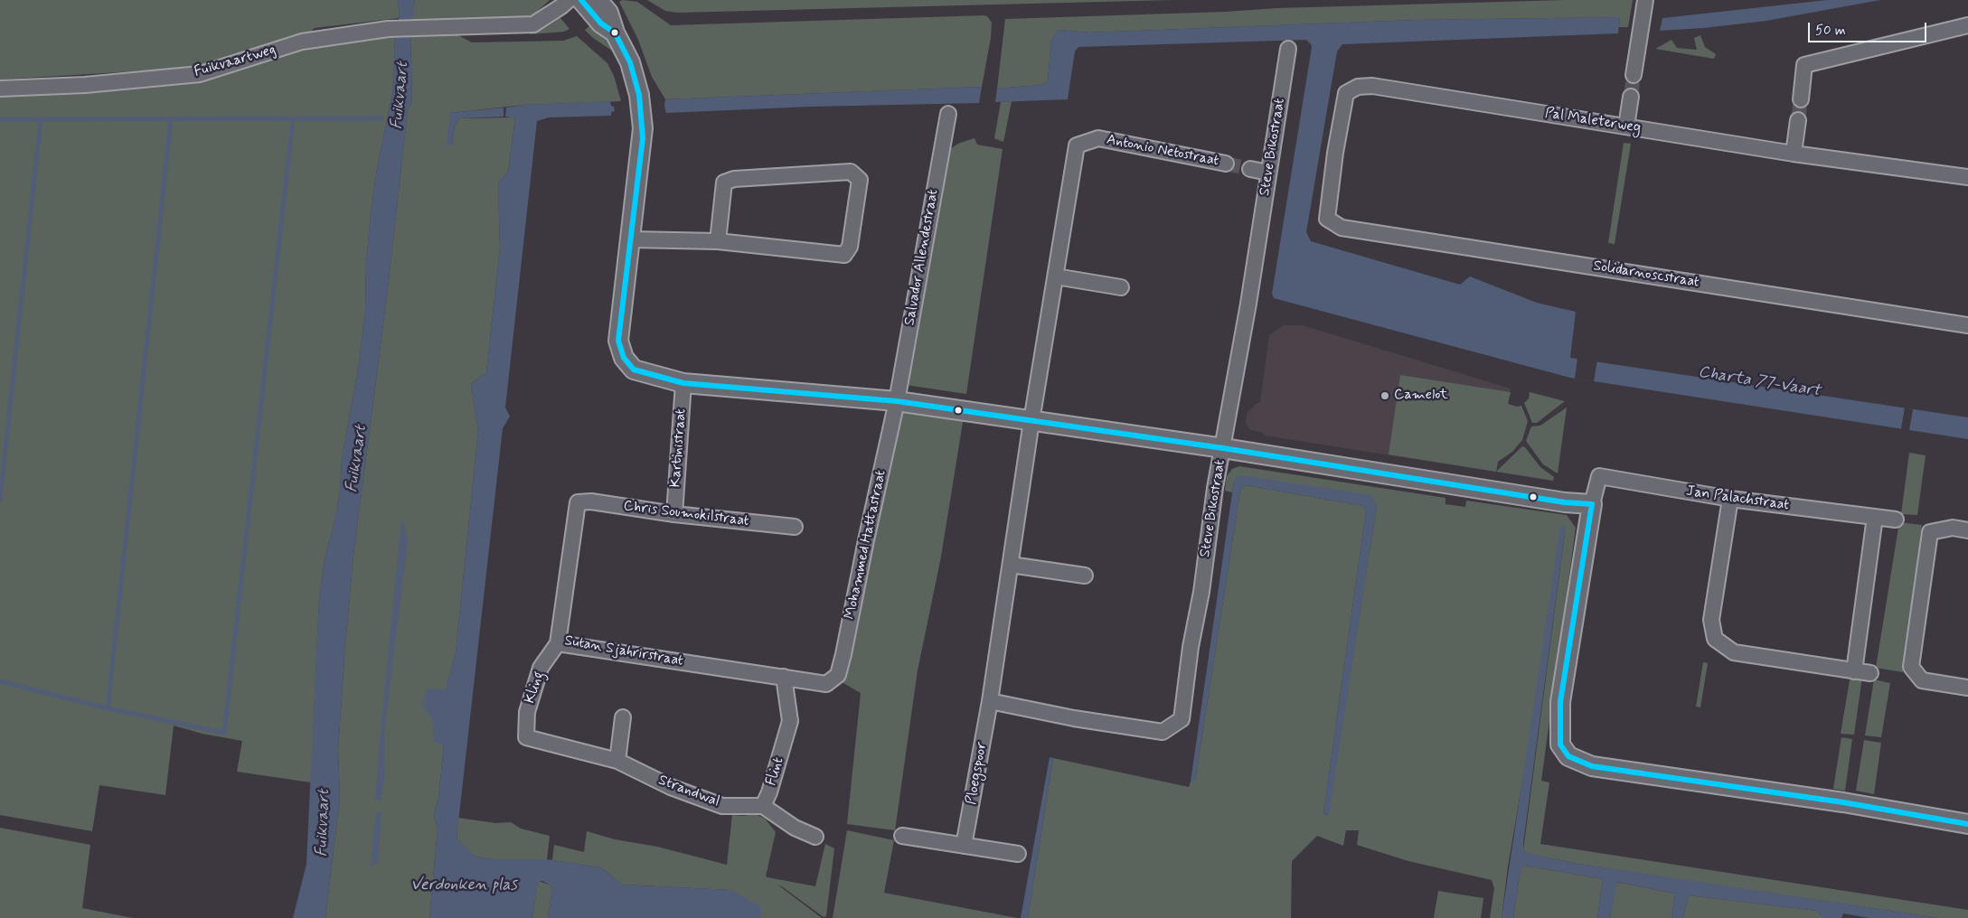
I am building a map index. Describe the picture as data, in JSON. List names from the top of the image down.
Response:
{
  "streets": {
    "street": [
      "Fuikvaartweg",
      "Pal Maleterweg",
      "Steve Bikostraat",
      "Antonio Netostraat",
      "Salvador Allendestraat",
      "Solidarnoscstraat",
      "Kartinistraat",
      "Jan Palachstraat",
      "Chris Soumokilstraat",
      "Mohammed Hattastraat",
      "Sutan Sjahrirstraat",
      "Kling",
      "Flint",
      "Ploegspoor",
      "Strandwal"
    ]
  },
  "crossings": [
    ["Pal Maleterweg", "Solidarnoscstraat"],
    ["Steve Bikostraat", "Ploegspoor"],
    ["Antonio Netostraat", "Ploegspoor"],
    ["Salvador Allendestraat", "Mohammed Hattastraat"],
    ["Kartinistraat", "Chris Soumokilstraat"],
    ["Chris Soumokilstraat", "Sutan Sjahrirstraat"],
    ["Mohammed Hattastraat", "Sutan Sjahrirstraat"],
    ["Sutan Sjahrirstraat", "Kling"],
    ["Sutan Sjahrirstraat", "Flint"],
    ["Kling", "Strandwal"],
    ["Flint", "Strandwal"]
  ],
  "water": ["Fuikvaart", "Charta 77-Vaart", "Verdonken plas"],
  "places": ["Camelot"],
  "scale_bar": "50 m"
}
